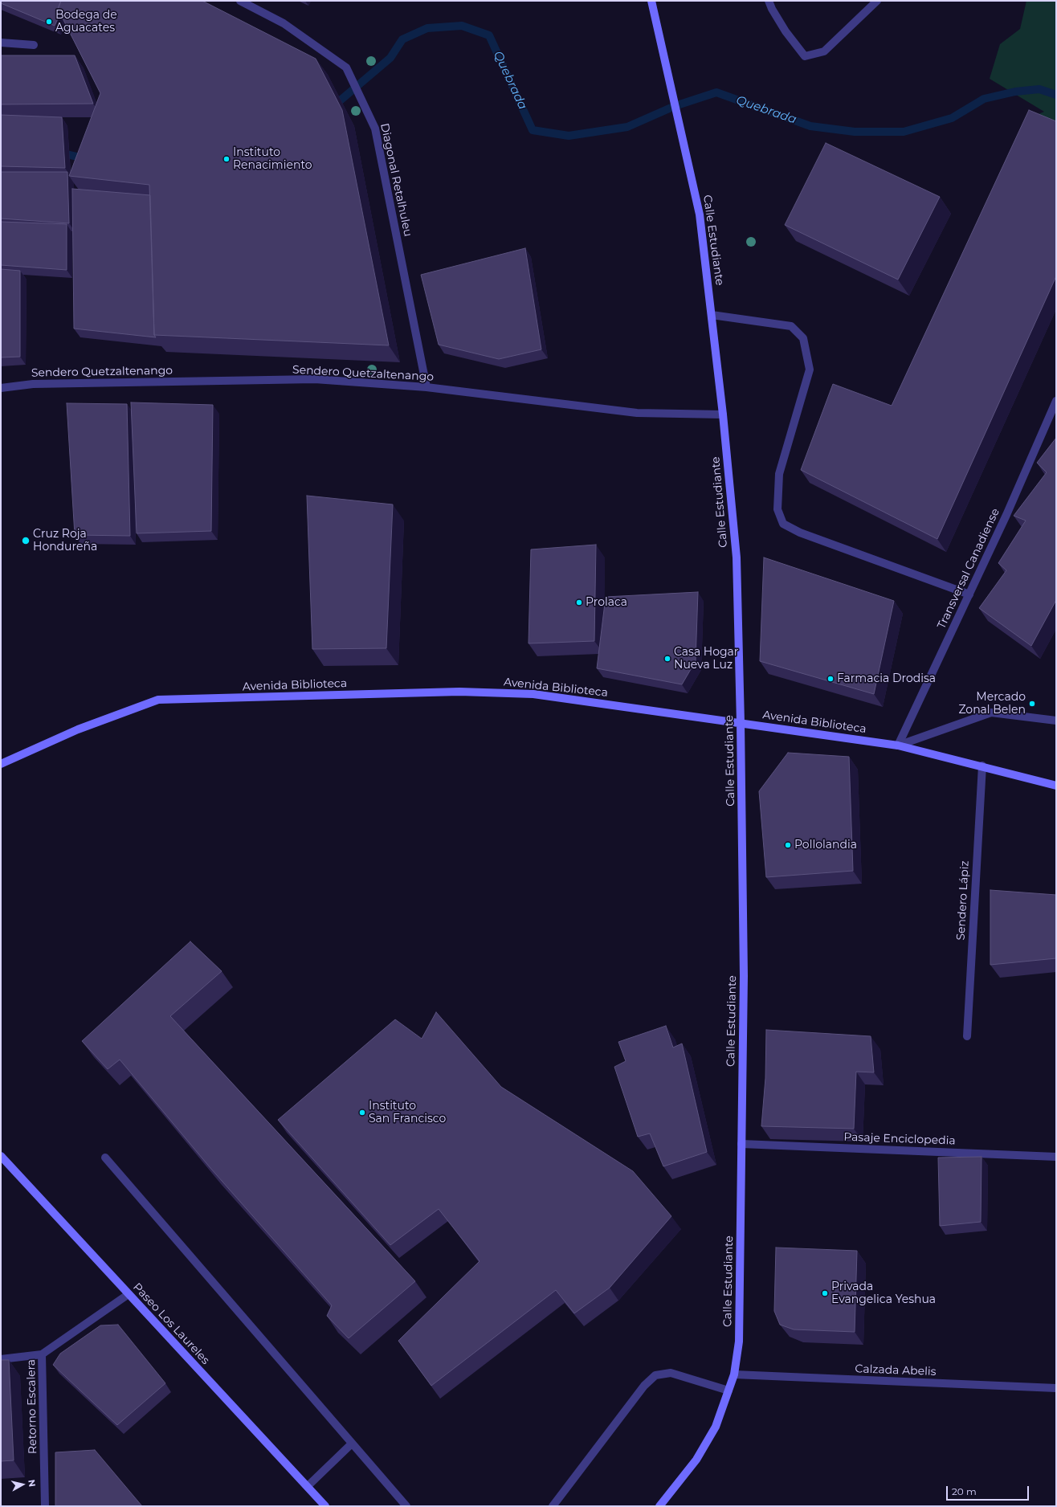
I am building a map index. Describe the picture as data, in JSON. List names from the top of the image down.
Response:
{
  "streets": {
    "street": [
      "Diagonal Retalhuleu",
      "Calle Estudiante",
      "Sendero Quetzaltenango",
      "Transversal Canadiense",
      "Avenida Biblioteca",
      "Sendero Lápiz",
      "Pasaje Enciclopedia",
      "Paseo Los Laureles",
      "Calzada Abelis",
      "Retorno Escalera"
    ]
  },
  "crossings": [
    ["Diagonal Retalhuleu", "Sendero Quetzaltenango"],
    ["Calle Estudiante", "Sendero Quetzaltenango"],
    ["Calle Estudiante", "Avenida Biblioteca"],
    ["Calle Estudiante", "Pasaje Enciclopedia"],
    ["Calle Estudiante", "Calzada Abelis"],
    ["Transversal Canadiense", "Avenida Biblioteca"],
    ["Avenida Biblioteca", "Sendero Lápiz"],
    ["Paseo Los Laureles", "Retorno Escalera"]
  ],
  "water": ["Quebrada"],
  "places": [
    "Bodega de Aguacates",
    "Instituto Renacimiento",
    "Cruz Roja Hondureña",
    "Prolaca",
    "Casa Hogar Nueva Luz",
    "Farmacia Drodisa",
    "Mercado Zonal Belen",
    "Pollolandia",
    "Instituto San Francisco",
    "Privada Evangelica Yeshua"
  ],
  "scale_bar": "20 m",
  "north": "right"
}
